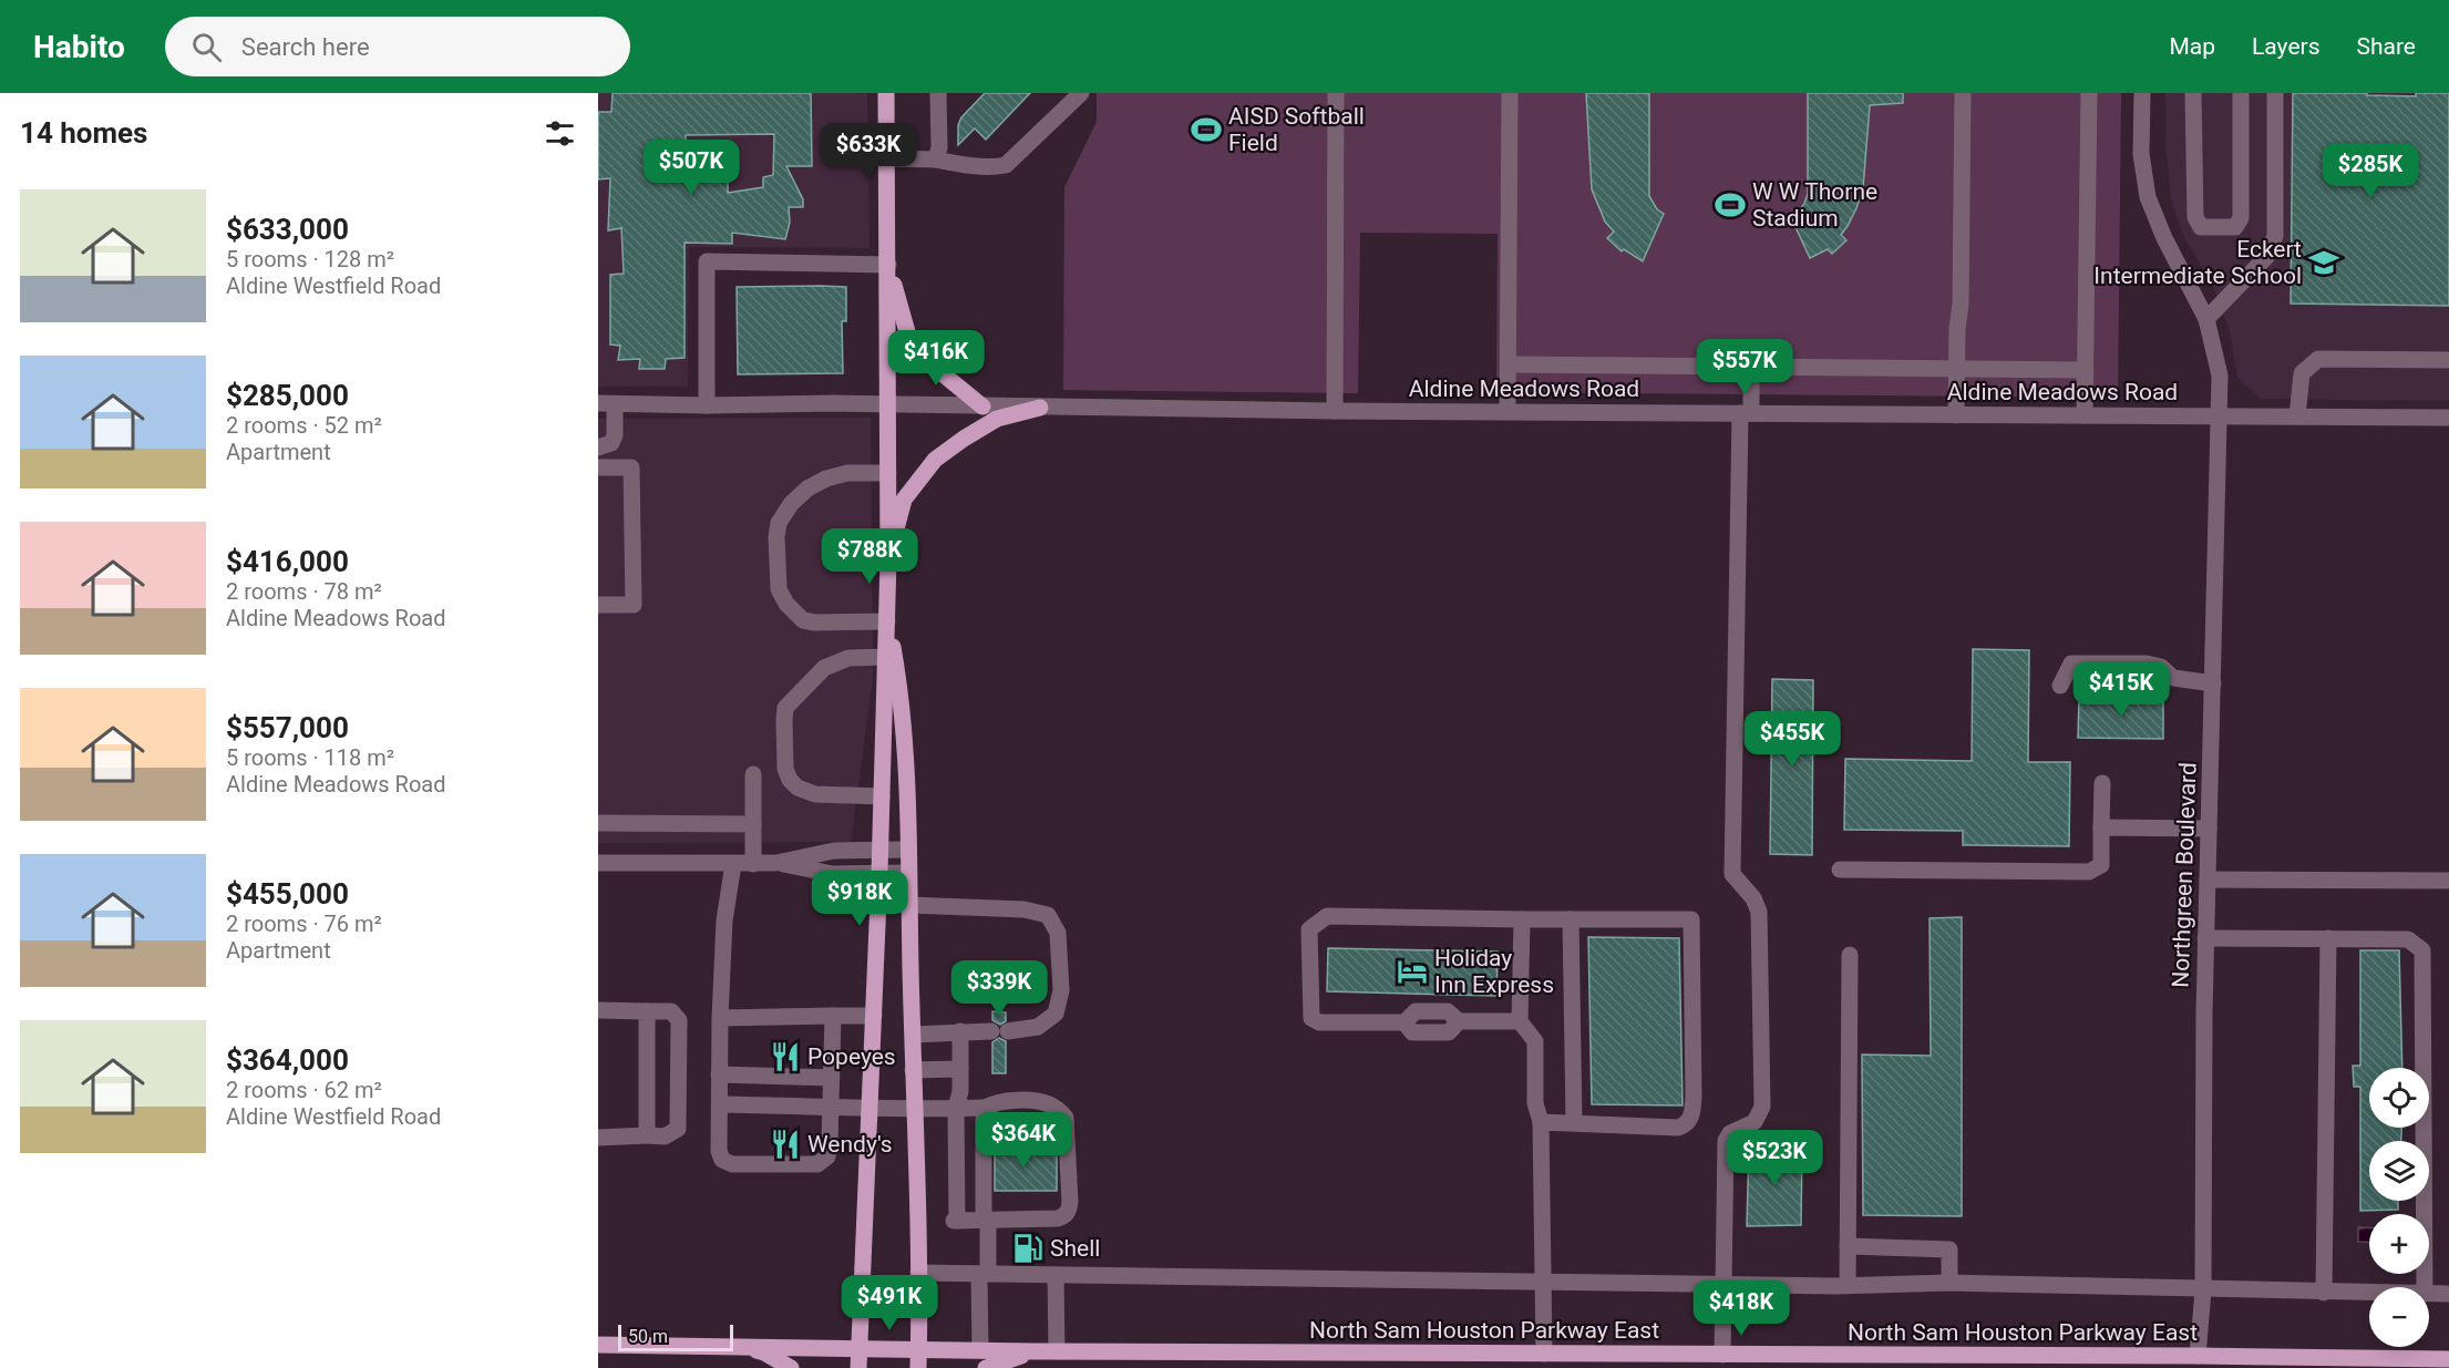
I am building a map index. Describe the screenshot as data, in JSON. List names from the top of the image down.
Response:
{
  "streets": {
    "main road": ["North Sam Houston Parkway East"],
    "street": ["Aldine Meadows Road", "Northgreen Boulevard"]
  },
  "crossings": [
    ["Aldine Meadows Road", "Northgreen Boulevard"],
    ["Northgreen Boulevard", "North Sam Houston Parkway East"]
  ],
  "places": {
    "sports": ["AISD Softball Field", "W W Thorne Stadium"],
    "school or university": ["Eckert Intermediate School"],
    "hotel": ["Holiday Inn Express"],
    "restaurant": ["Popeyes", "Wendy's"],
    "fuel station": ["Shell"]
  },
  "scale_bar": "50 m",
  "page": {
    "header": "Habito",
    "search": "Search here",
    "nav": ["Map", "Layers", "Share"],
    "heading": "14 homes",
    "price": [
      "$633K",
      "$507K",
      "$285K",
      "$416K",
      "$557K",
      "$788K",
      "$415K",
      "$455K",
      "$918K",
      "$339K",
      "$364K",
      "$523K",
      "$491K",
      "$418K"
    ],
    "list": [
      {
        "name": "$633,000",
        "note": "5 rooms · 128 m² · Aldine Westfield Road"
      },
      {
        "name": "$285,000",
        "note": "2 rooms · 52 m² · Apartment"
      },
      {
        "name": "$416,000",
        "note": "2 rooms · 78 m² · Aldine Meadows Road"
      },
      {
        "name": "$557,000",
        "note": "5 rooms · 118 m² · Aldine Meadows Road"
      },
      {
        "name": "$455,000",
        "note": "2 rooms · 76 m² · Apartment"
      },
      {
        "name": "$364,000",
        "note": "2 rooms · 62 m² · Aldine Westfield Road"
      }
    ],
    "map_buttons": ["+", "−"],
    "scale": "50 m"
  }
}
